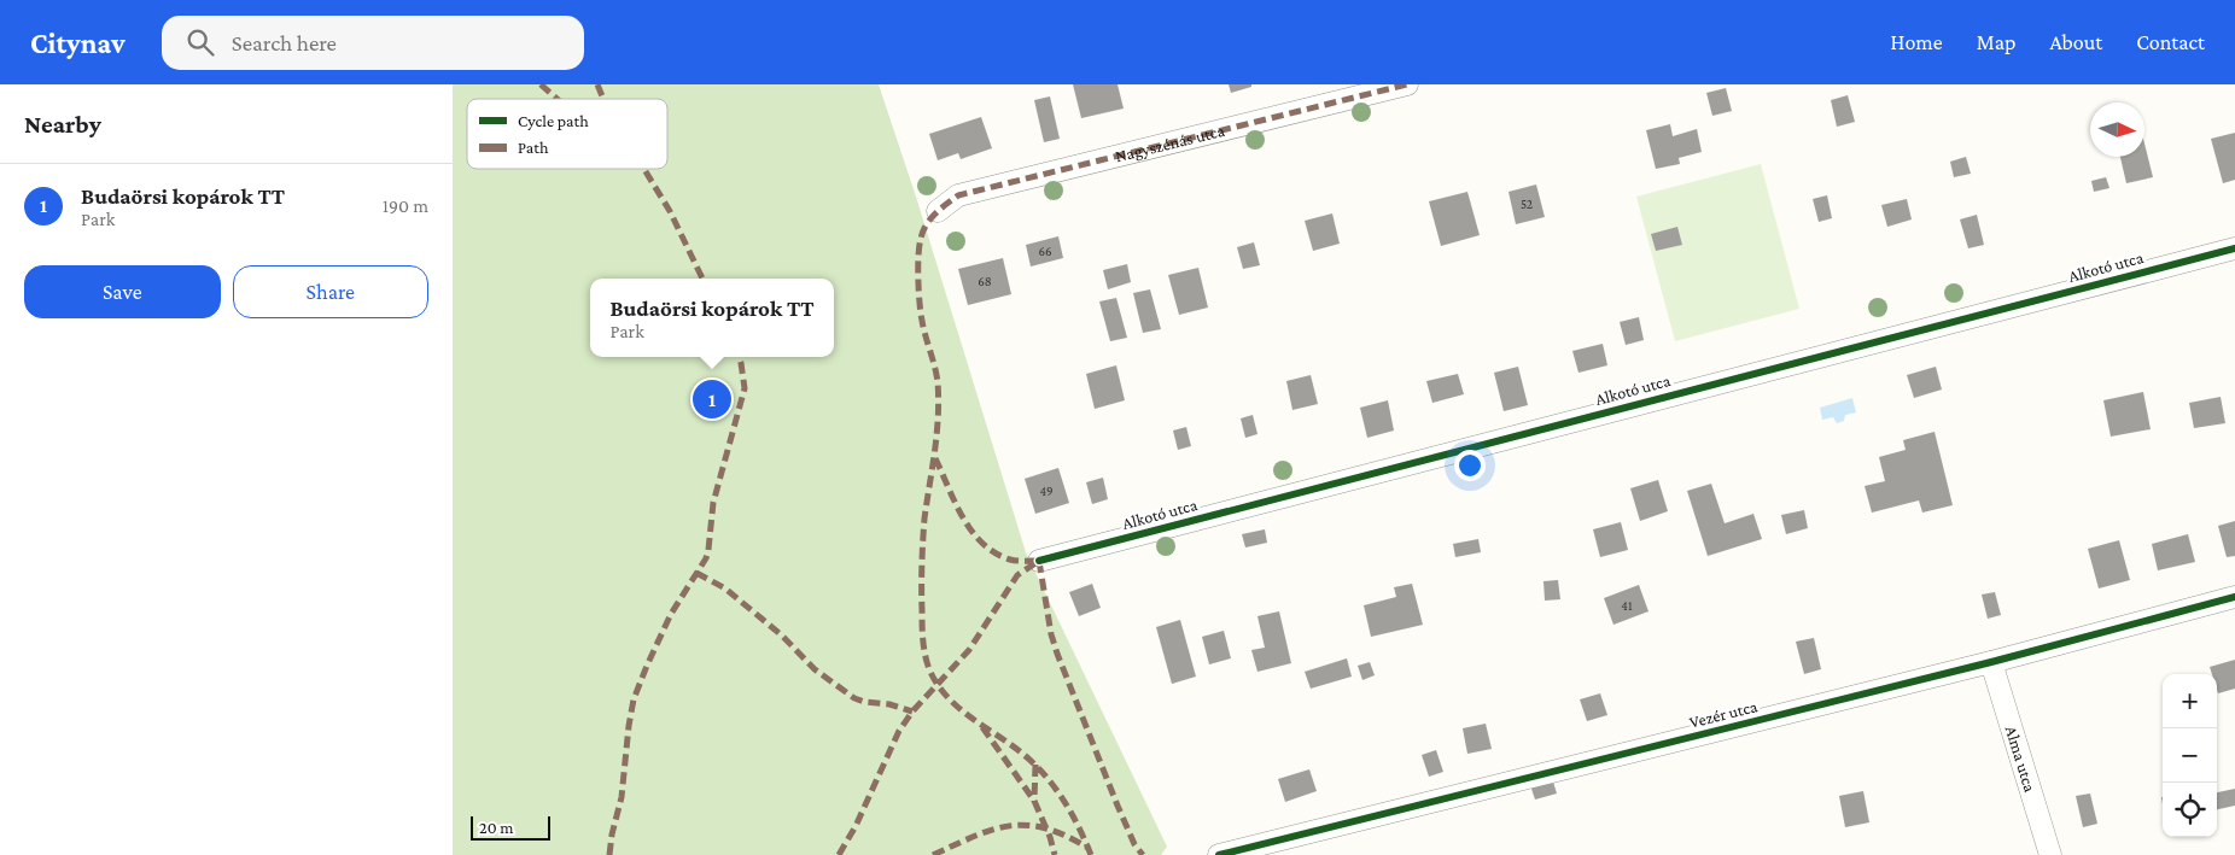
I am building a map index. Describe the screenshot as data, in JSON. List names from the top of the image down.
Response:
{
  "streets": {
    "street": [
      "Nagyszénás utca",
      "Alkotó utca",
      "Vezér utca",
      "Alma utca"
    ]
  },
  "crossings": [
    ["Vezér utca", "Alma utca"]
  ],
  "house_numbers": [
    "52",
    "66",
    "68",
    "49",
    "41"
  ],
  "legend": ["Cycle path", "Path"],
  "scale_bar": "20 m",
  "north": "right",
  "page": {
    "header": "Citynav",
    "search": "Search here",
    "nav": [
      "Home",
      "Map",
      "About",
      "Contact"
    ],
    "heading": "Nearby",
    "list": [
      {
        "mark": "1",
        "name": "Budaörsi kopárok TT",
        "note": "Park",
        "value": "190 m"
      }
    ],
    "buttons": ["Save", "Share"],
    "popup": ["Budaörsi kopárok TT", "Park"],
    "pins": "1",
    "map_buttons": ["+", "−"],
    "scale": "20 m"
  }
}
